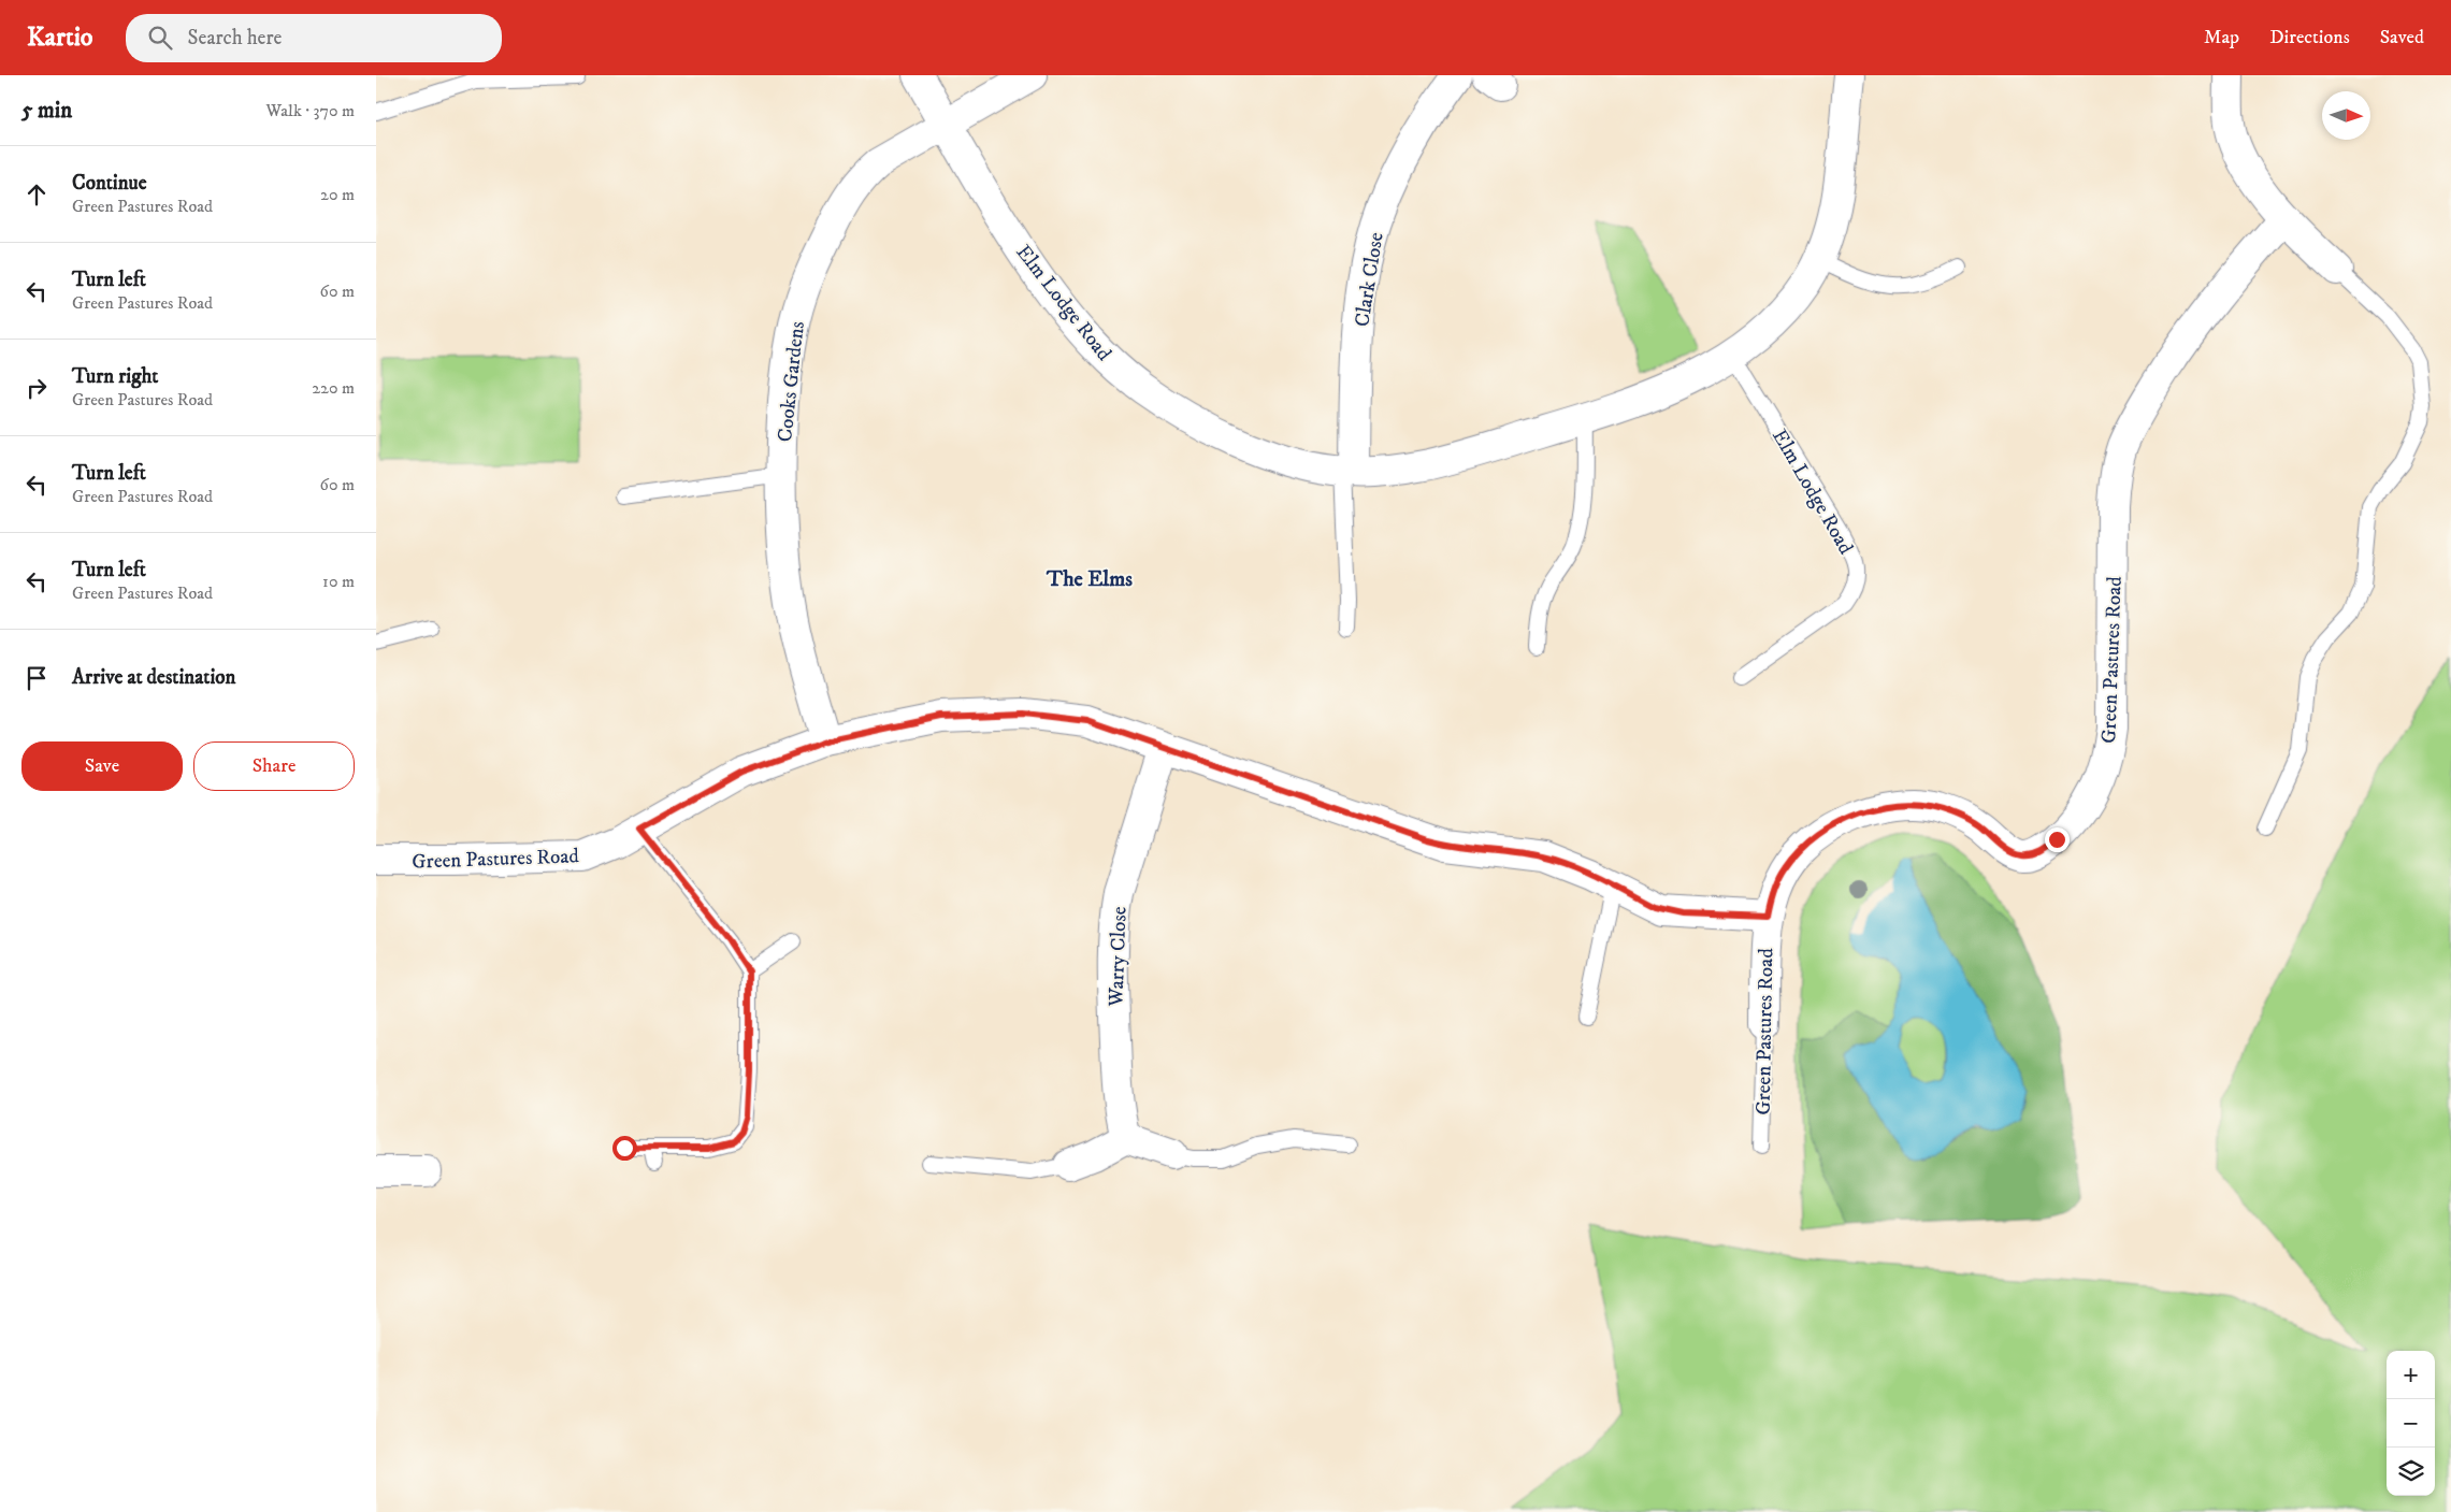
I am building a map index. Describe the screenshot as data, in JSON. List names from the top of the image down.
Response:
{
  "streets": {
    "street": [
      "Clark Close",
      "Elm Lodge Road",
      "Cooks Gardens",
      "Green Pastures Road",
      "Warry Close"
    ]
  },
  "crossings": [
    ["Clark Close", "Elm Lodge Road"],
    ["Elm Lodge Road", "Cooks Gardens"],
    ["Cooks Gardens", "Green Pastures Road"],
    ["Green Pastures Road", "Warry Close"]
  ],
  "districts": ["The Elms"],
  "north": "right",
  "page": {
    "header": "Kartio",
    "search": "Search here",
    "nav": ["Map", "Directions", "Saved"],
    "heading": ["5 min", "Walk · 370 m"],
    "list": [
      ["Continue", "Green Pastures Road", "20 m"],
      ["Turn left", "Green Pastures Road", "60 m"],
      ["Turn right", "Green Pastures Road", "220 m"],
      ["Turn left", "Green Pastures Road", "60 m"],
      ["Turn left", "Green Pastures Road", "10 m"],
      "Arrive at destination"
    ],
    "buttons": ["Save", "Share"],
    "map_buttons": ["+", "−"]
  }
}
